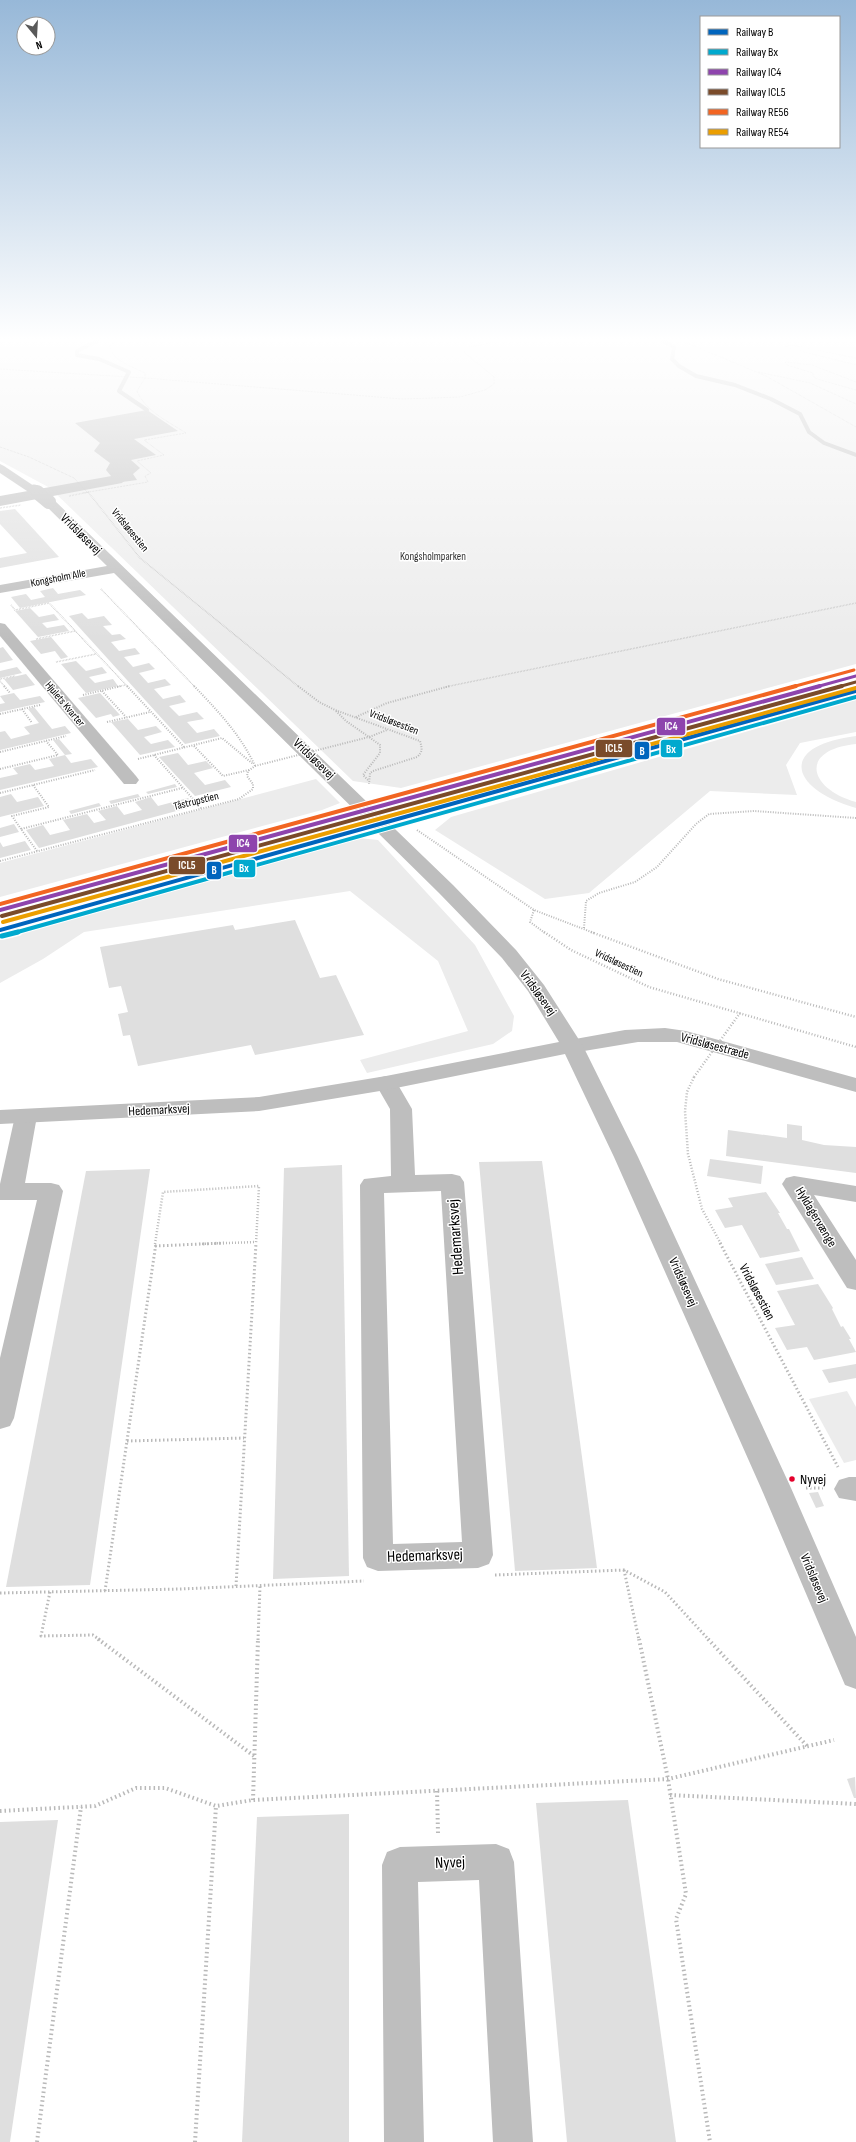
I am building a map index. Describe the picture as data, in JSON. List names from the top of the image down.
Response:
{
  "streets": {
    "street": [
      "Vridsløsevej",
      "Kongsholm Alle",
      "Hjulets Kvarter",
      "Vridsløsestræde",
      "Hedemarksvej",
      "Hyldagervænge",
      "Nyvej"
    ],
    "path": ["Vridsløsestien", "Tåstrupstien"]
  },
  "crossings": [
    ["Vridsløsevej", "Kongsholm Alle"],
    ["Vridsløsevej", "Vridsløsestræde"],
    ["Vridsløsevej", "Hedemarksvej"],
    ["Vridsløsestræde", "Hedemarksvej"]
  ],
  "parks": ["Kongsholmparken"],
  "places": ["Nyvej"],
  "lines": [
    "rail line RE56",
    "rail line IC4",
    "rail line ICL5",
    "rail line RE54",
    "rail line B",
    "rail line Bx"
  ],
  "legend": [
    "Railway B",
    "Railway Bx",
    "Railway IC4",
    "Railway ICL5",
    "Railway RE56",
    "Railway RE54"
  ],
  "north": "bottom"
}
